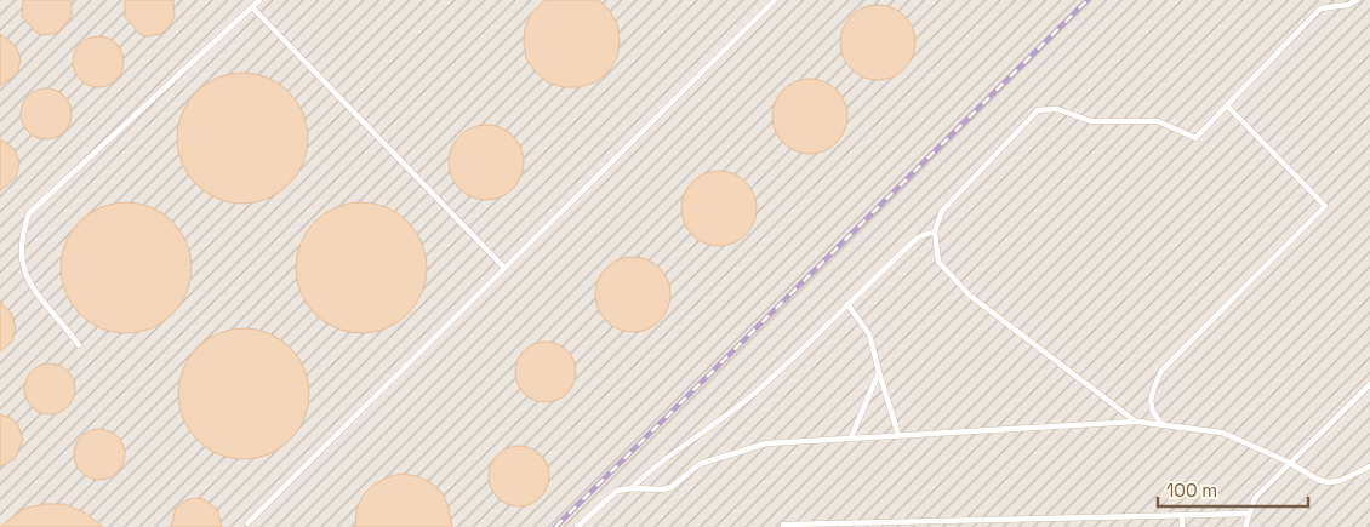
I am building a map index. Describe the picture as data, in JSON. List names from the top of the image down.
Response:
{
  "scale_bar": "100 m"
}
